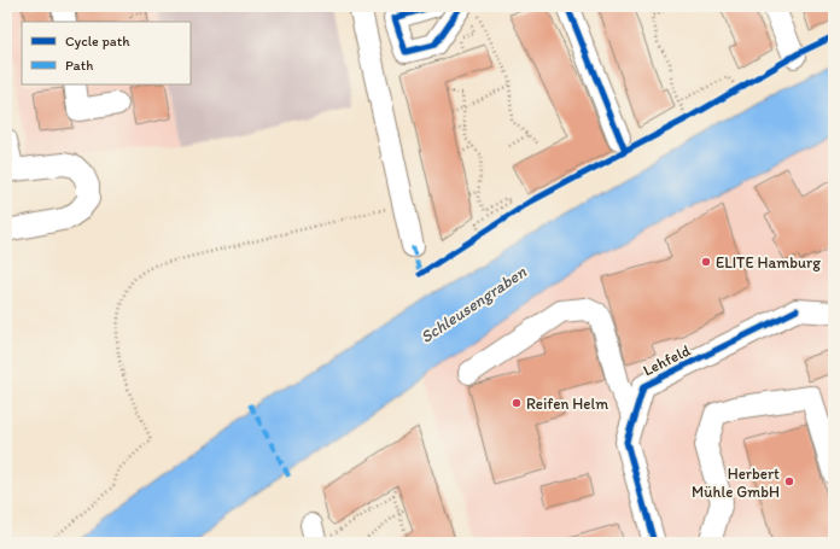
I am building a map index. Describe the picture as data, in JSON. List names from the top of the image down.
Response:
{
  "streets": {
    "street": ["Lehfeld"]
  },
  "water": ["Schleusengraben"],
  "places": ["ELITE Hamburg", "Reifen Helm", "Herbert Mühle GmbH"],
  "legend": ["Cycle path", "Path"]
}
